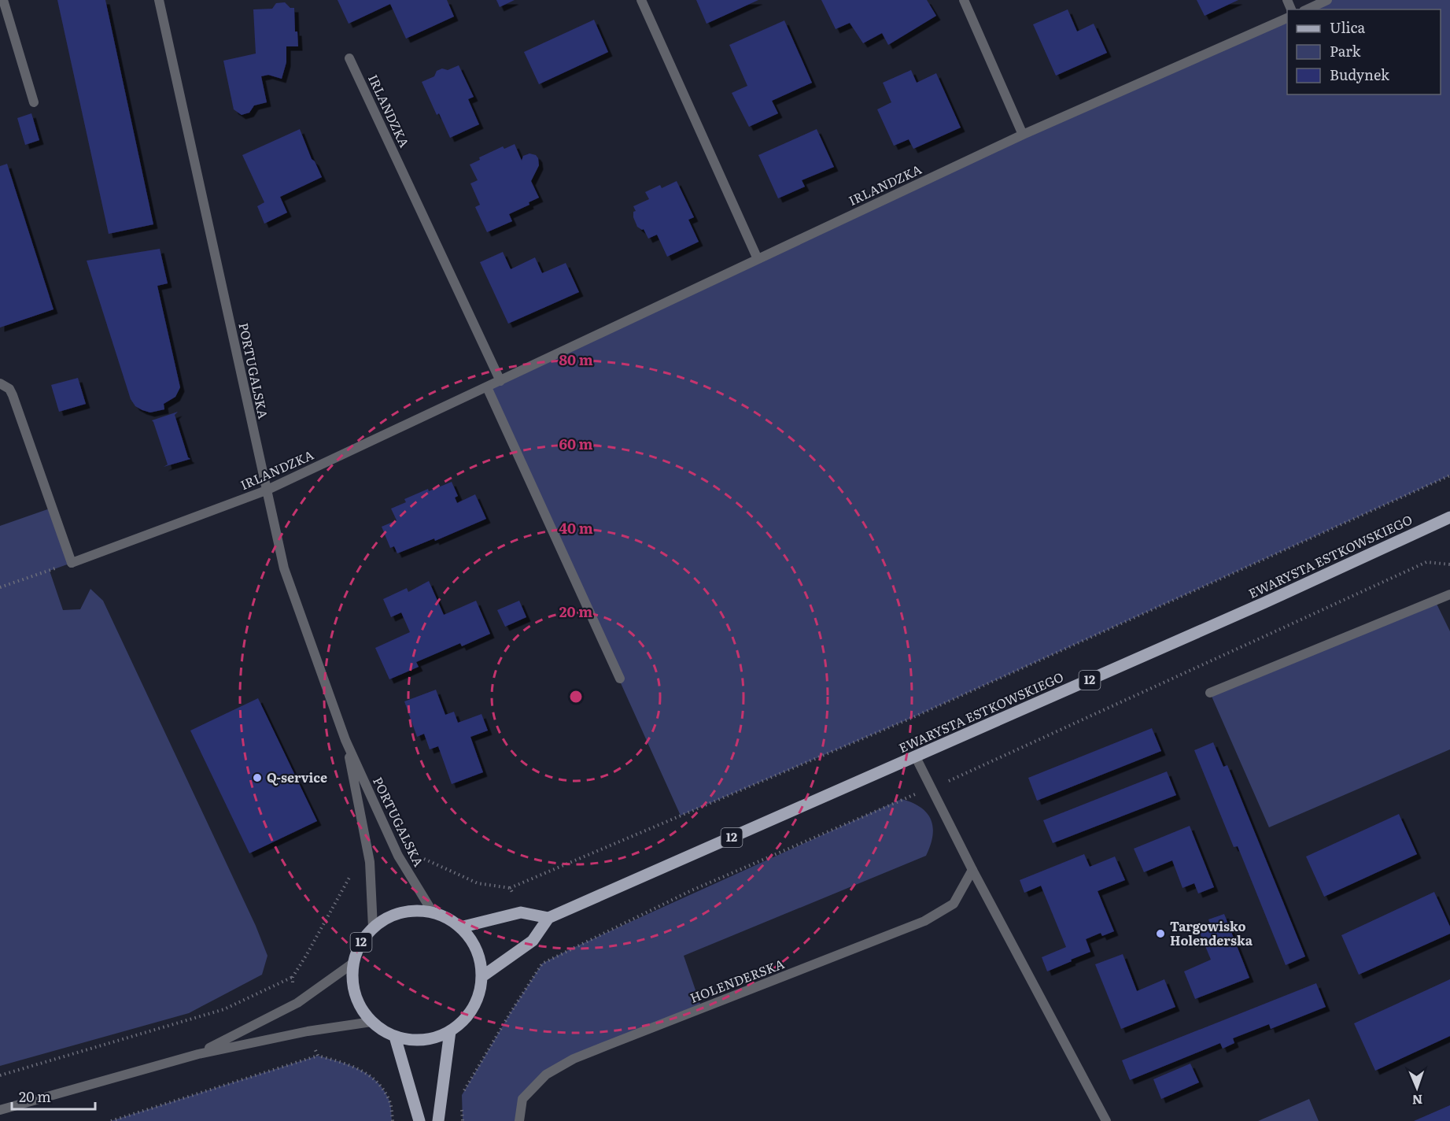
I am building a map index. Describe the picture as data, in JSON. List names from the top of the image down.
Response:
{
  "streets": {
    "main road": ["EWARYSTA ESTKOWSKIEGO", "12"],
    "street": ["IRLANDZKA", "PORTUGALSKA", "HOLENDERSKA"]
  },
  "crossings": [
    ["IRLANDZKA", "PORTUGALSKA"],
    ["PORTUGALSKA", "12"]
  ],
  "places": ["Q-service", "Targowisko Holenderska"],
  "legend": ["Ulica", "Park", "Budynek"],
  "scale_bar": "20 m",
  "north": "bottom",
  "rings": [
    "80 m",
    "60 m",
    "40 m",
    "20 m"
  ]
}
